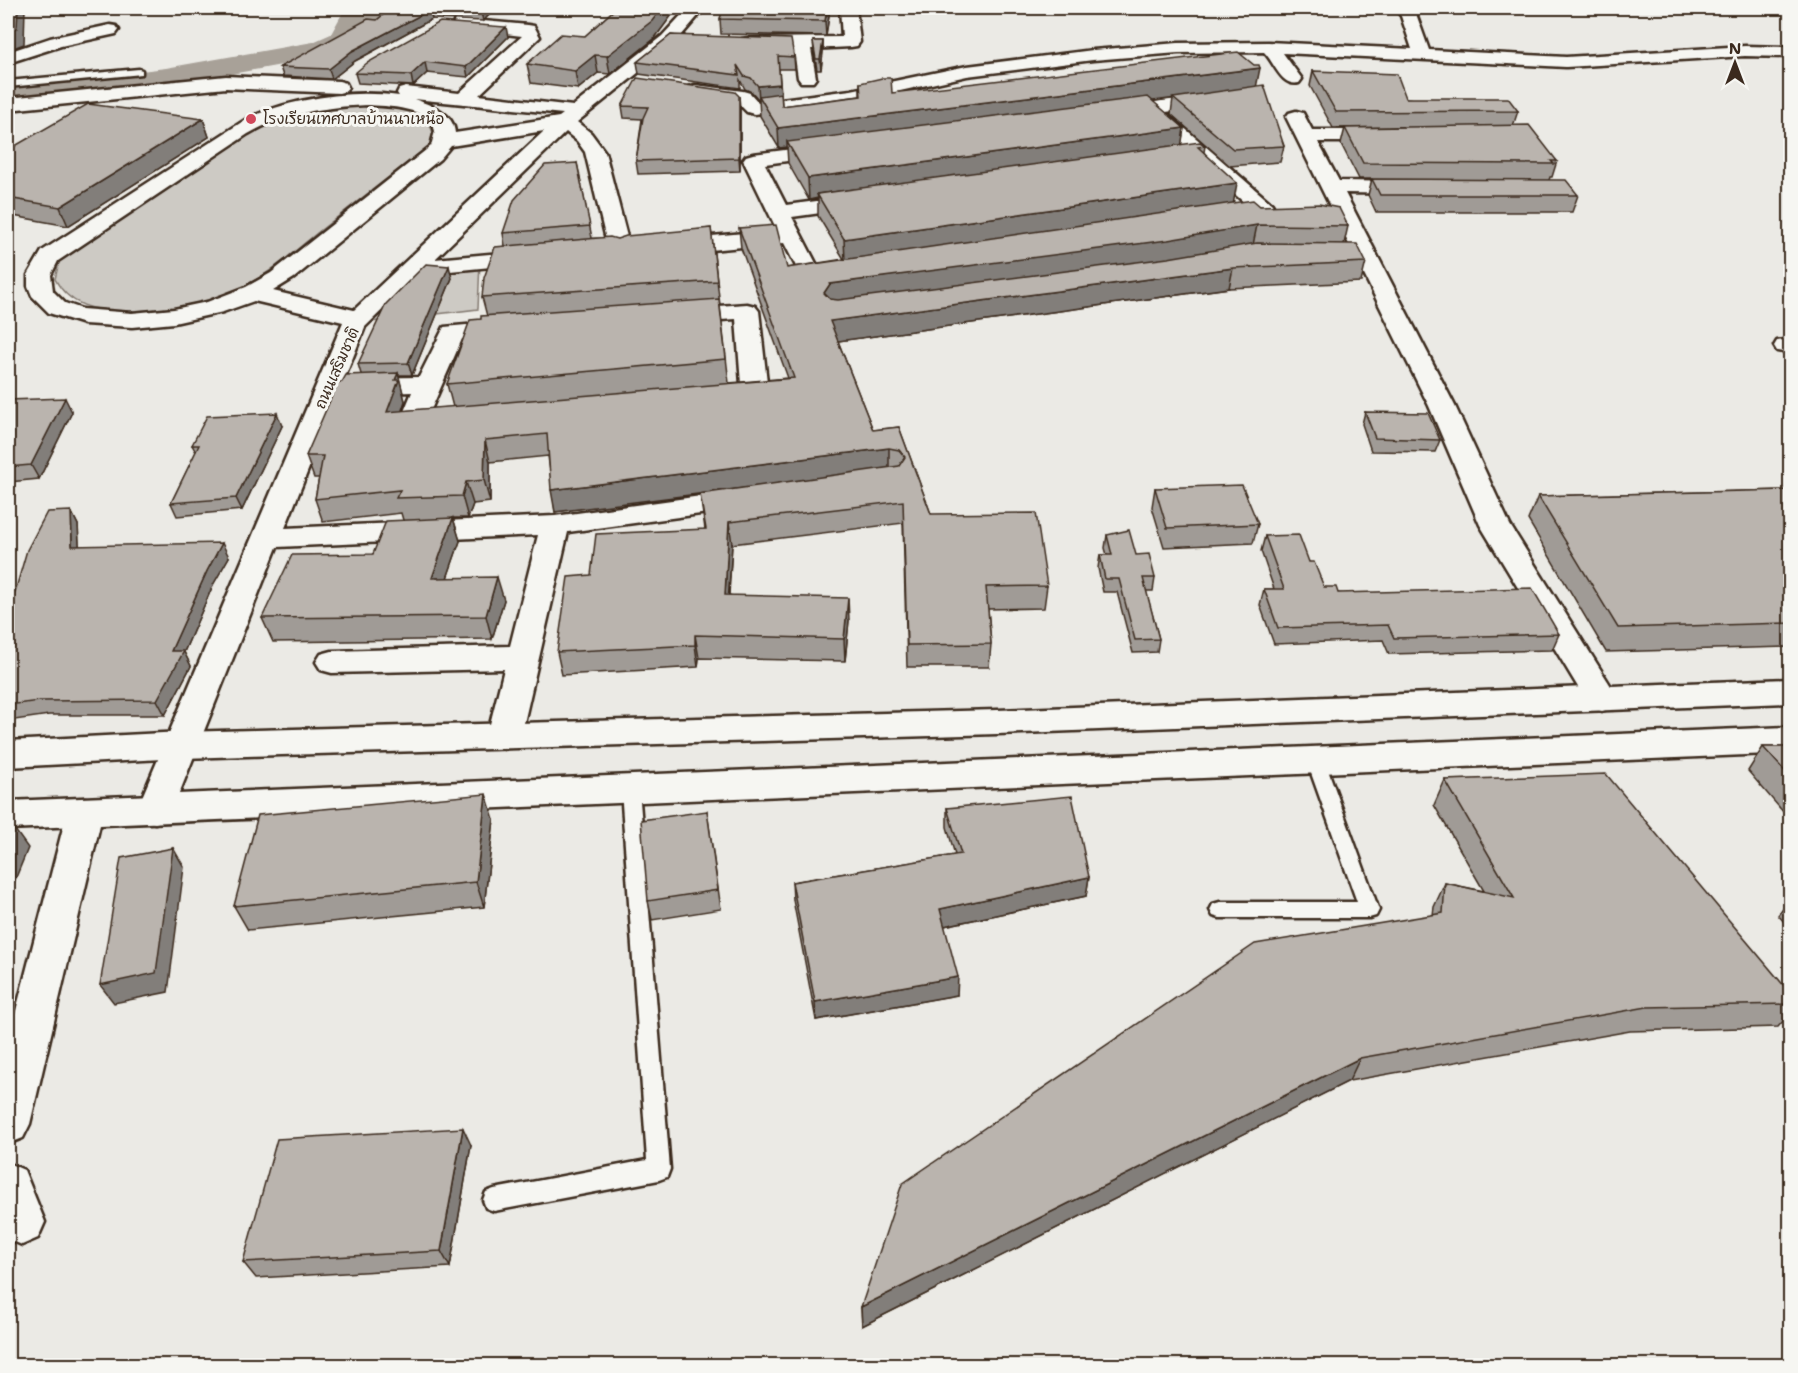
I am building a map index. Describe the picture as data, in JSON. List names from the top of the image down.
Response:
{
  "streets": {
    "street": ["ถนนเสริมชาติ"]
  },
  "places": ["โรงเรียนเทศบาลบ้านนาเหนือ"],
  "north": "top"
}
